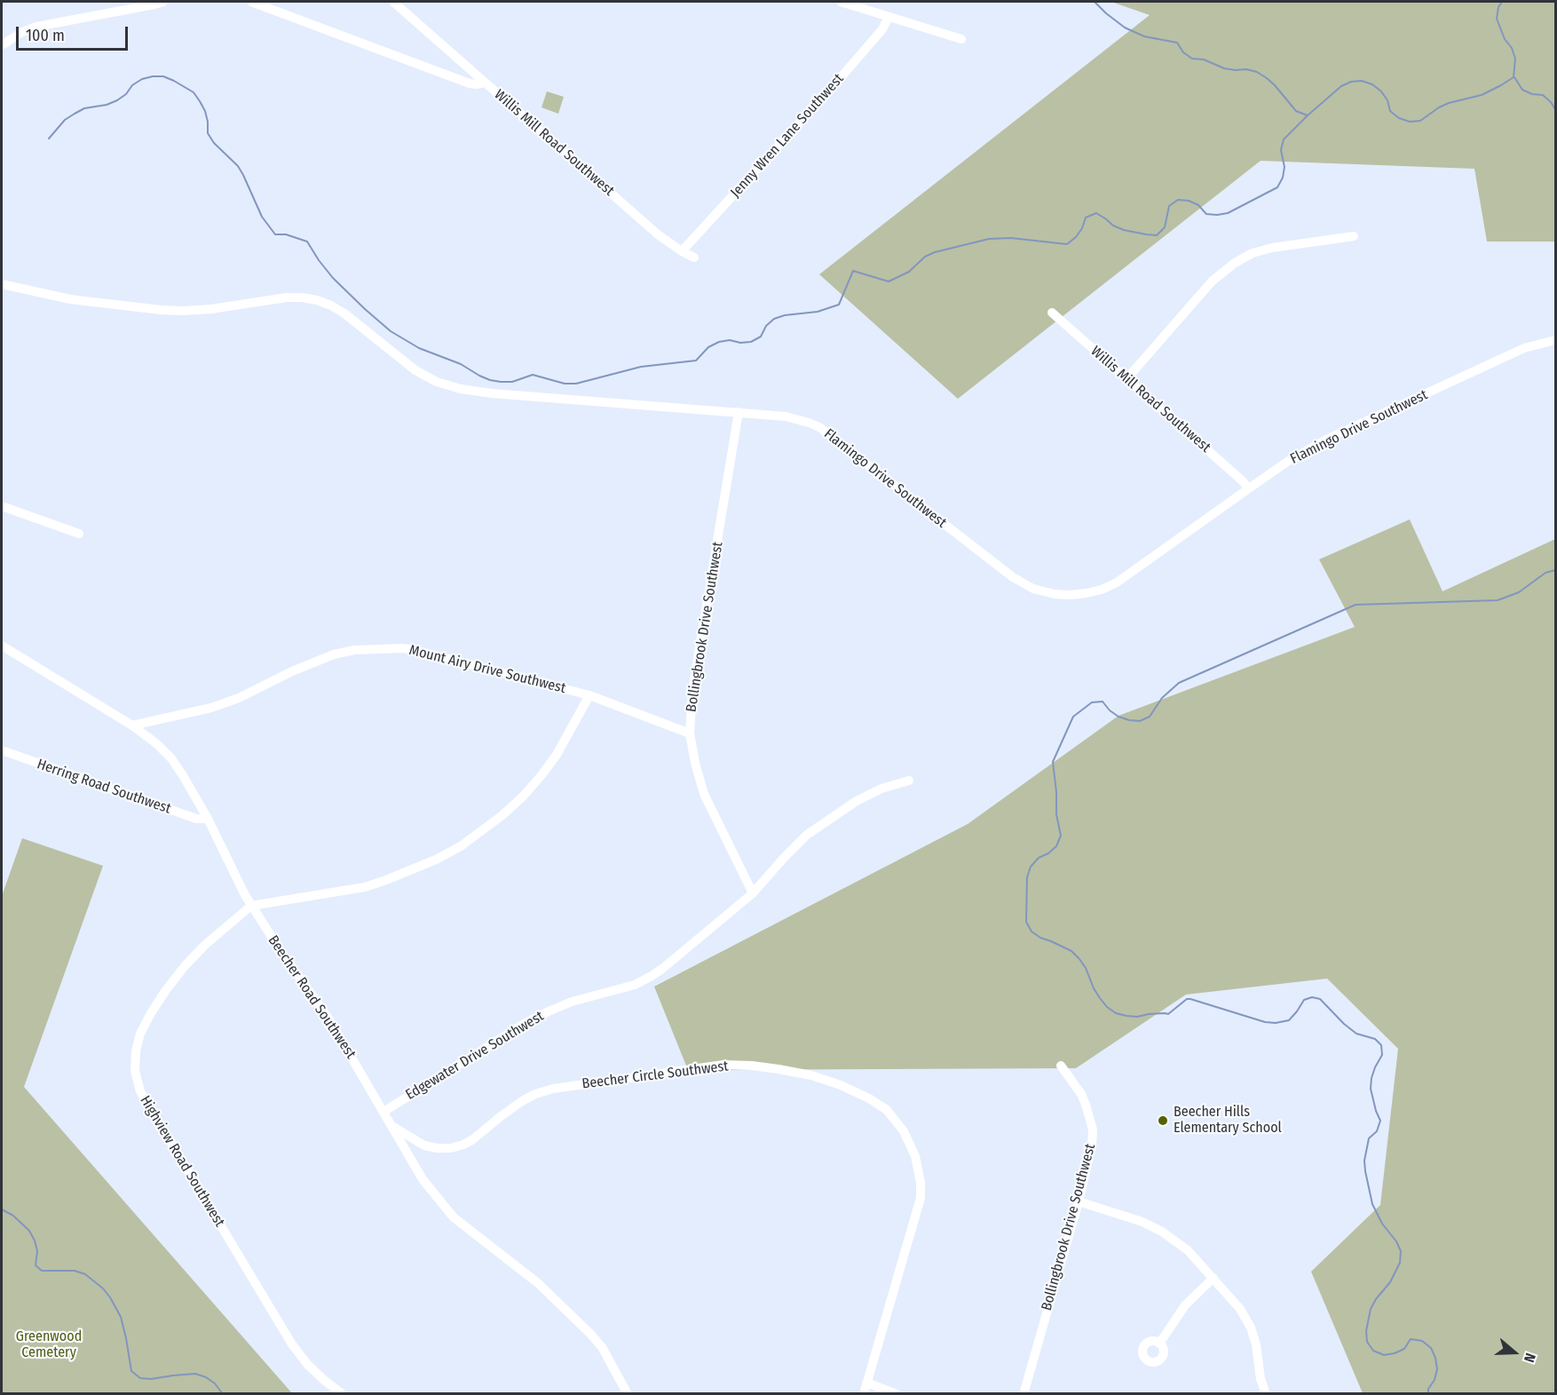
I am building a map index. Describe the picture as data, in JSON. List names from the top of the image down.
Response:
{
  "streets": {
    "street": [
      "Jenny Wren Lane Southwest",
      "Willis Mill Road Southwest",
      "Flamingo Drive Southwest",
      "Bollingbrook Drive Southwest",
      "Mount Airy Drive Southwest",
      "Herring Road Southwest",
      "Beecher Road Southwest",
      "Edgewater Drive Southwest",
      "Beecher Circle Southwest",
      "Highview Road Southwest"
    ]
  },
  "crossings": [
    ["Jenny Wren Lane Southwest", "Willis Mill Road Southwest"],
    ["Willis Mill Road Southwest", "Flamingo Drive Southwest"],
    ["Flamingo Drive Southwest", "Bollingbrook Drive Southwest"],
    ["Bollingbrook Drive Southwest", "Mount Airy Drive Southwest"],
    ["Bollingbrook Drive Southwest", "Edgewater Drive Southwest"],
    ["Mount Airy Drive Southwest", "Beecher Road Southwest"],
    ["Herring Road Southwest", "Beecher Road Southwest"],
    ["Beecher Road Southwest", "Edgewater Drive Southwest"],
    ["Beecher Road Southwest", "Beecher Circle Southwest"],
    ["Beecher Road Southwest", "Highview Road Southwest"]
  ],
  "parks": ["Greenwood Cemetery"],
  "places": ["Beecher Hills Elementary School"],
  "scale_bar": "100 m",
  "north": "right"
}
